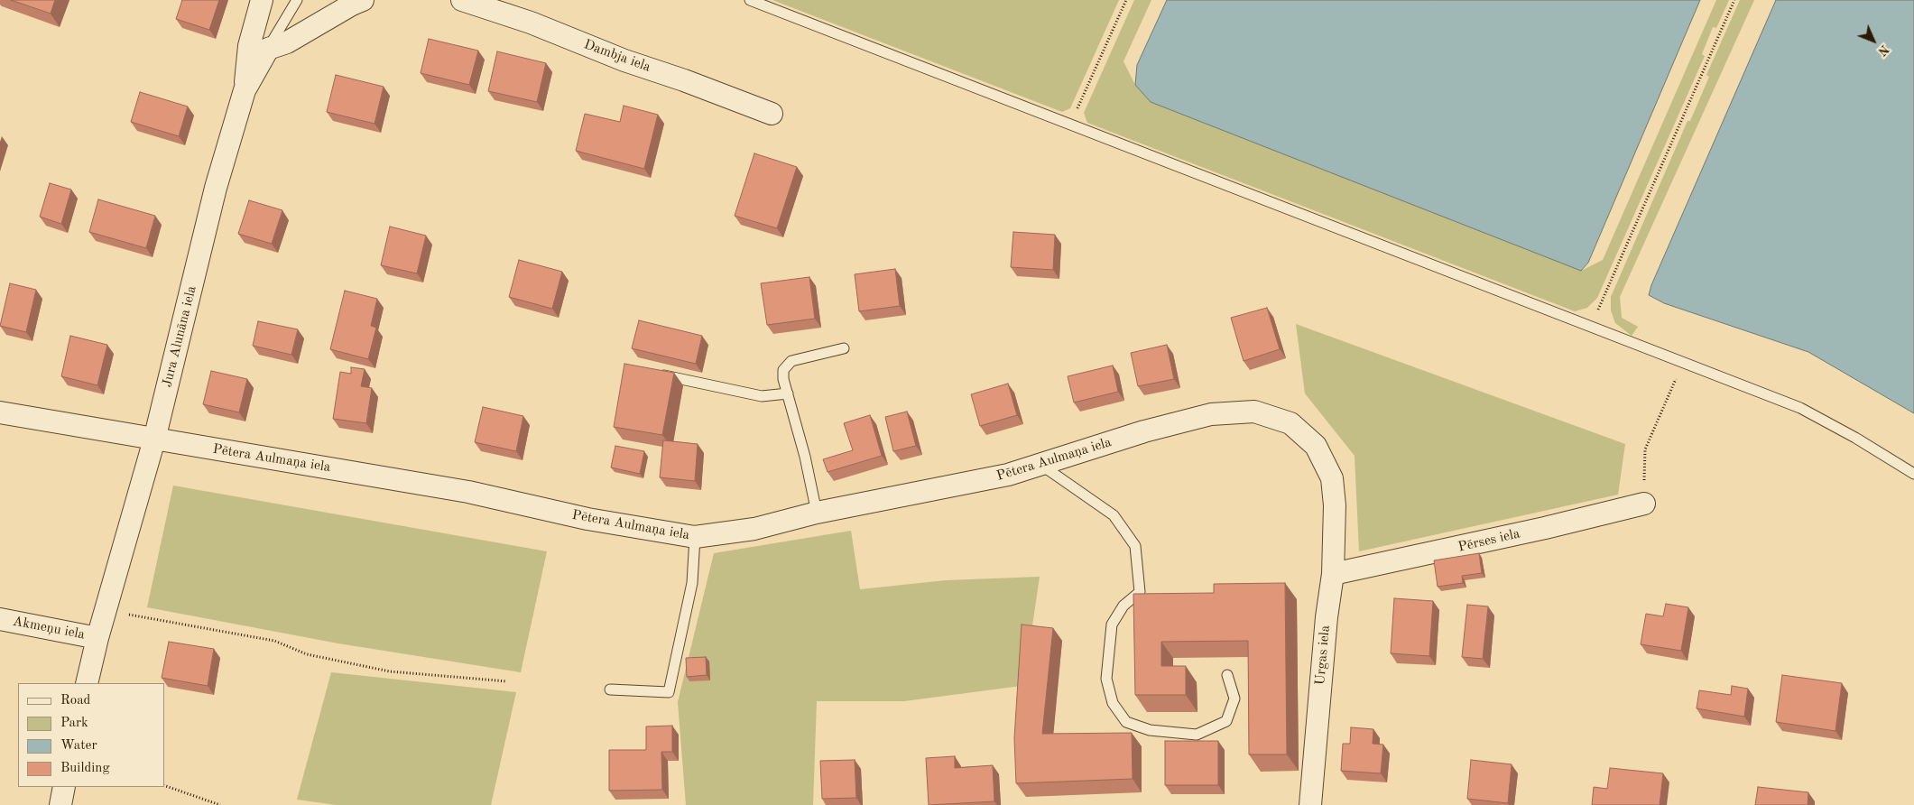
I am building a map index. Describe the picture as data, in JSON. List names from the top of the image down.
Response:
{
  "streets": {
    "street": [
      "Dambja iela",
      "Jura Alunāna iela",
      "Pētera Aulmaņa iela",
      "Pērses iela",
      "Akmeņu iela",
      "Urgas iela"
    ]
  },
  "crossings": [
    ["Jura Alunāna iela", "Pētera Aulmaņa iela"],
    ["Jura Alunāna iela", "Akmeņu iela"],
    ["Pētera Aulmaņa iela", "Urgas iela"],
    ["Pērses iela", "Urgas iela"]
  ],
  "legend": [
    "Road",
    "Park",
    "Water",
    "Building"
  ],
  "north": "bottom right"
}
